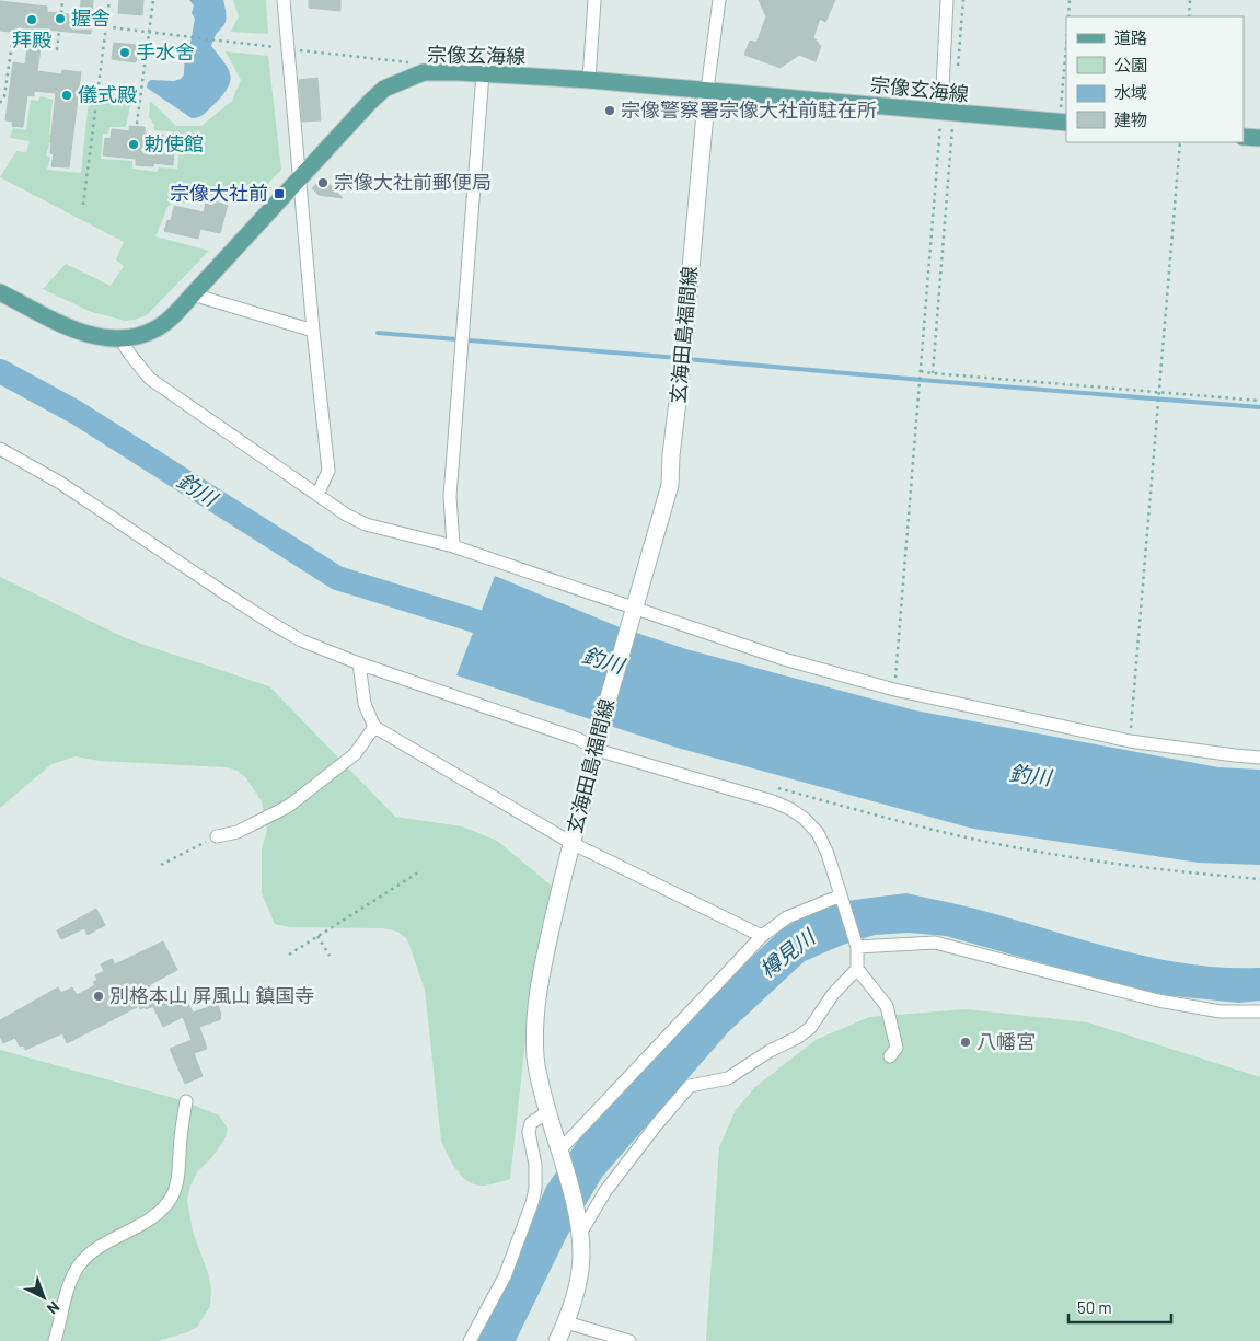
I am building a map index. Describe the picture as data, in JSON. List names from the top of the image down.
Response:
{
  "streets": {
    "main road": ["宗像玄海線", "玄海田島福間線"]
  },
  "crossings": [
    ["宗像玄海線", "玄海田島福間線"]
  ],
  "water": ["釣川", "樽見川"],
  "places": {
    "other": [
      "握舎",
      "拜殿",
      "手水舍",
      "儀式殿",
      "宗像警察署宗像大社前駐在所",
      "勅使館",
      "宗像大社前郵便局",
      "別格本山 屏風山 鎮国寺",
      "八幡宮"
    ],
    "transit": ["宗像大社前"]
  },
  "legend": [
    "道路",
    "公園",
    "水域",
    "建物"
  ],
  "scale_bar": "50 m",
  "north": "bottom right"
}
